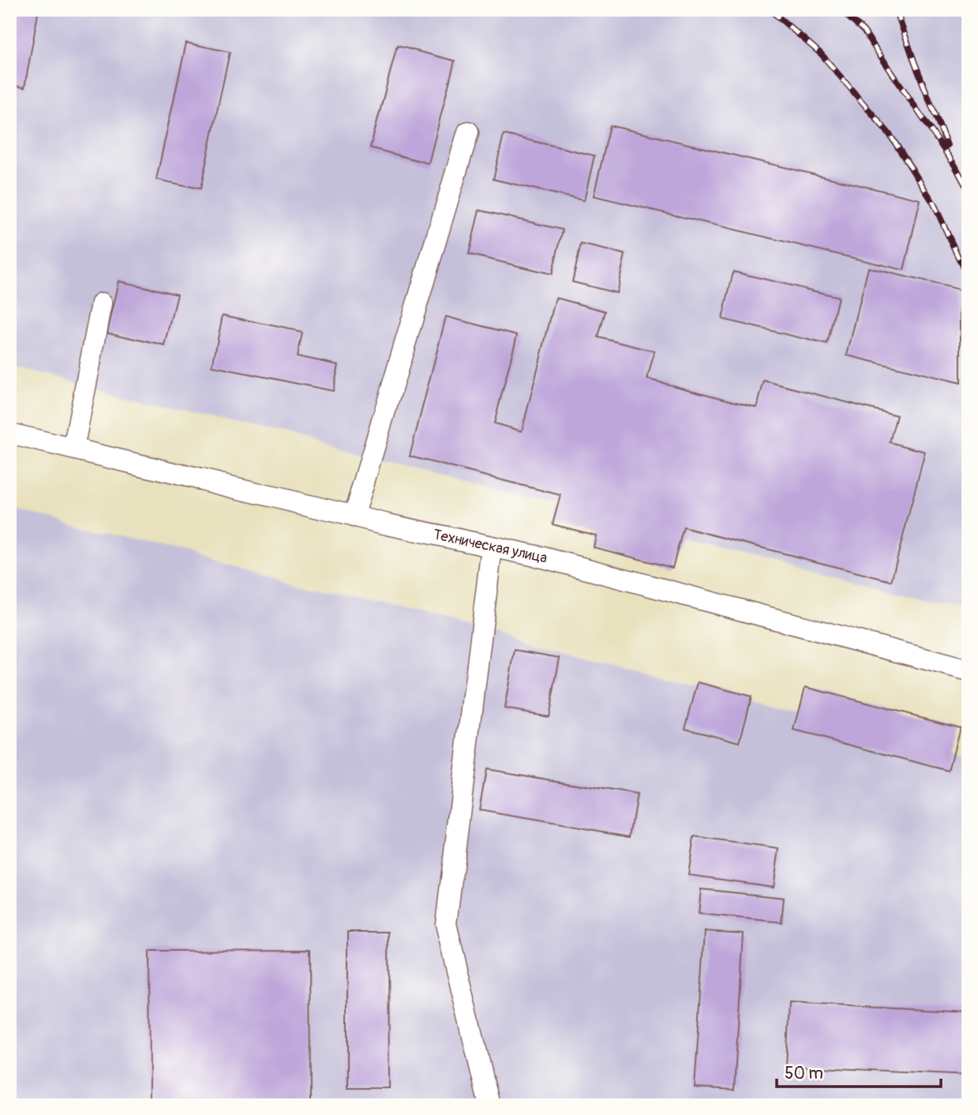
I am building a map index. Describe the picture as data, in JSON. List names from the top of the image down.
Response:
{
  "streets": {
    "street": ["Техническая улица"]
  },
  "scale_bar": "50 m"
}
